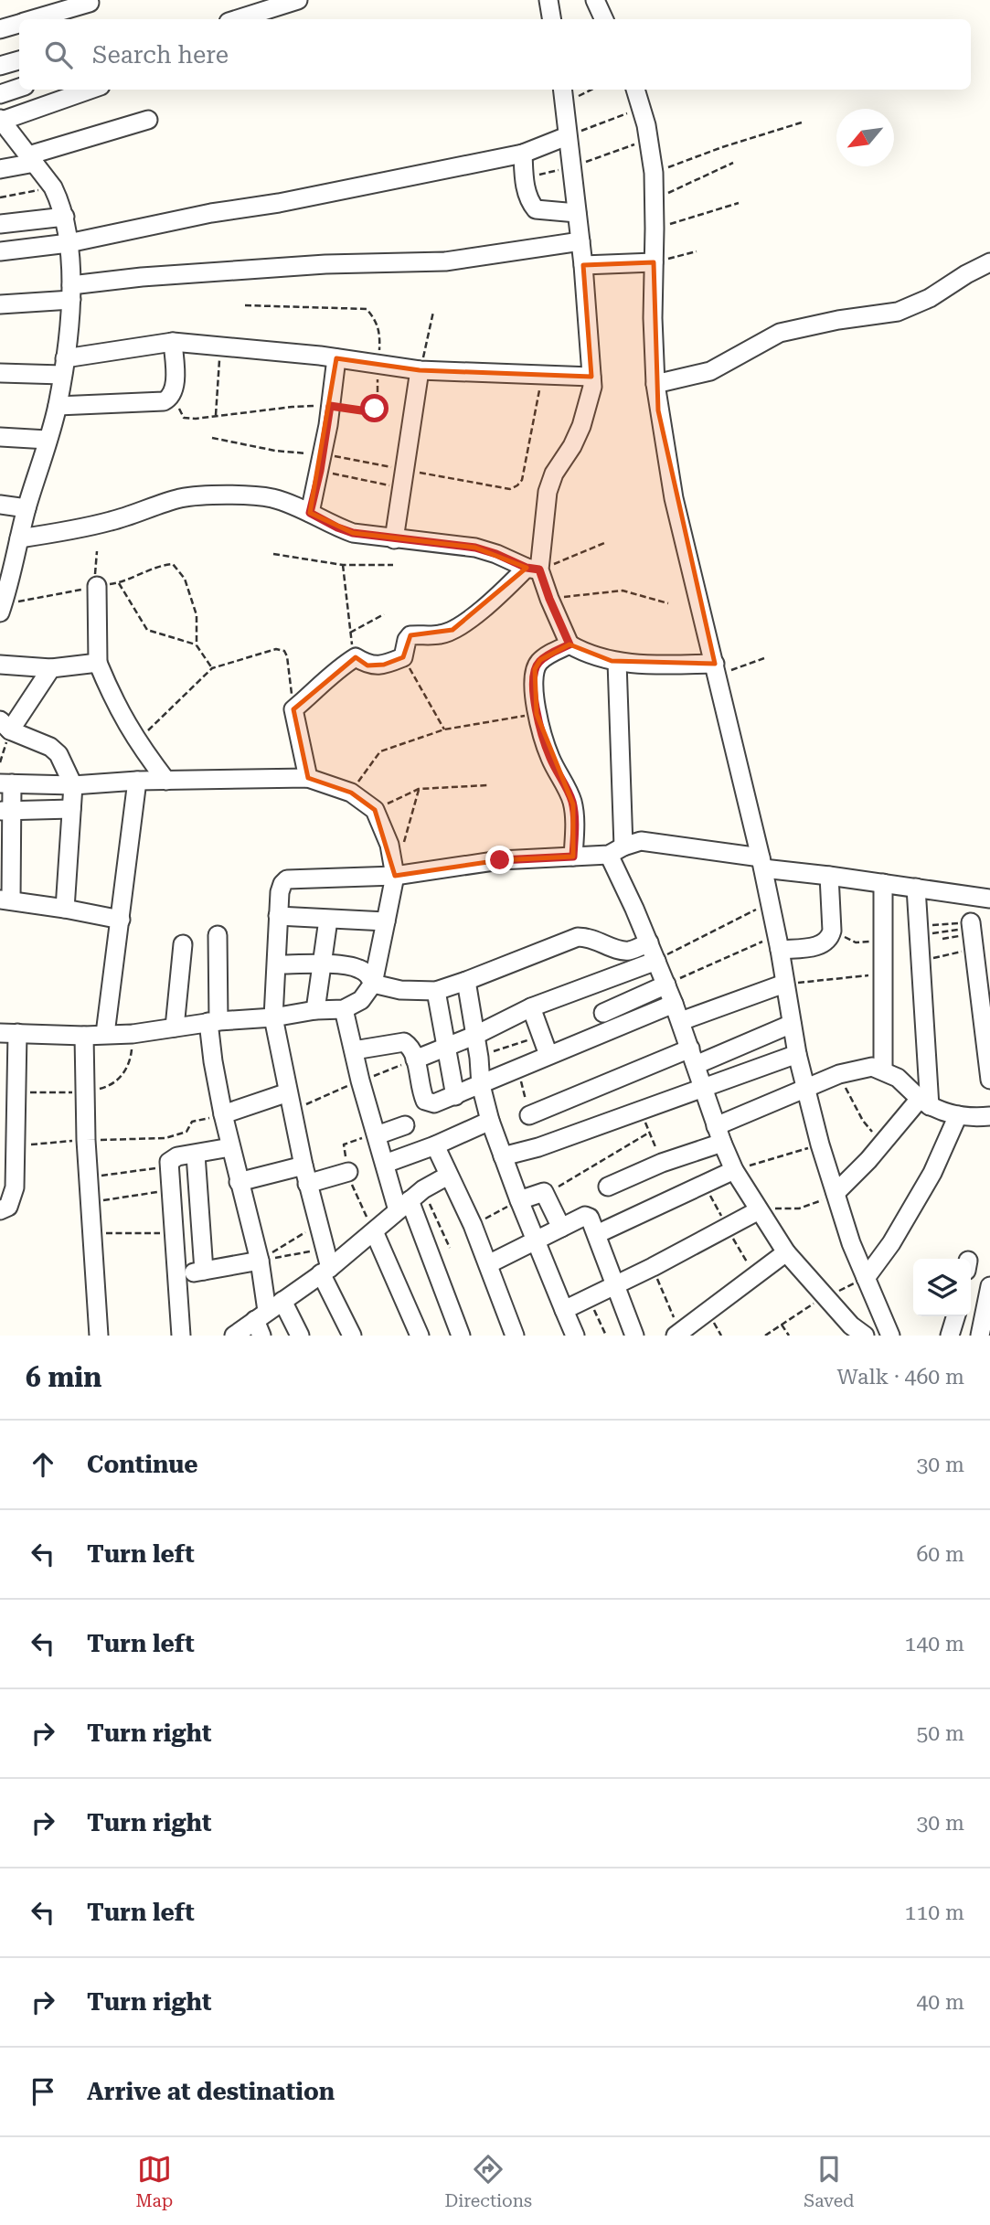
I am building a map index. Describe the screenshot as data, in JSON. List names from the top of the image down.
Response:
{
  "north": "bottom left",
  "page": {
    "search": "Search here",
    "heading": ["6 min", "Walk · 460 m"],
    "list": [
      ["Continue", "30 m"],
      ["Turn left", "60 m"],
      ["Turn left", "140 m"],
      ["Turn right", "50 m"],
      ["Turn right", "30 m"],
      ["Turn left", "110 m"],
      ["Turn right", "40 m"],
      "Arrive at destination"
    ],
    "nav": ["Map", "Directions", "Saved"]
  }
}
